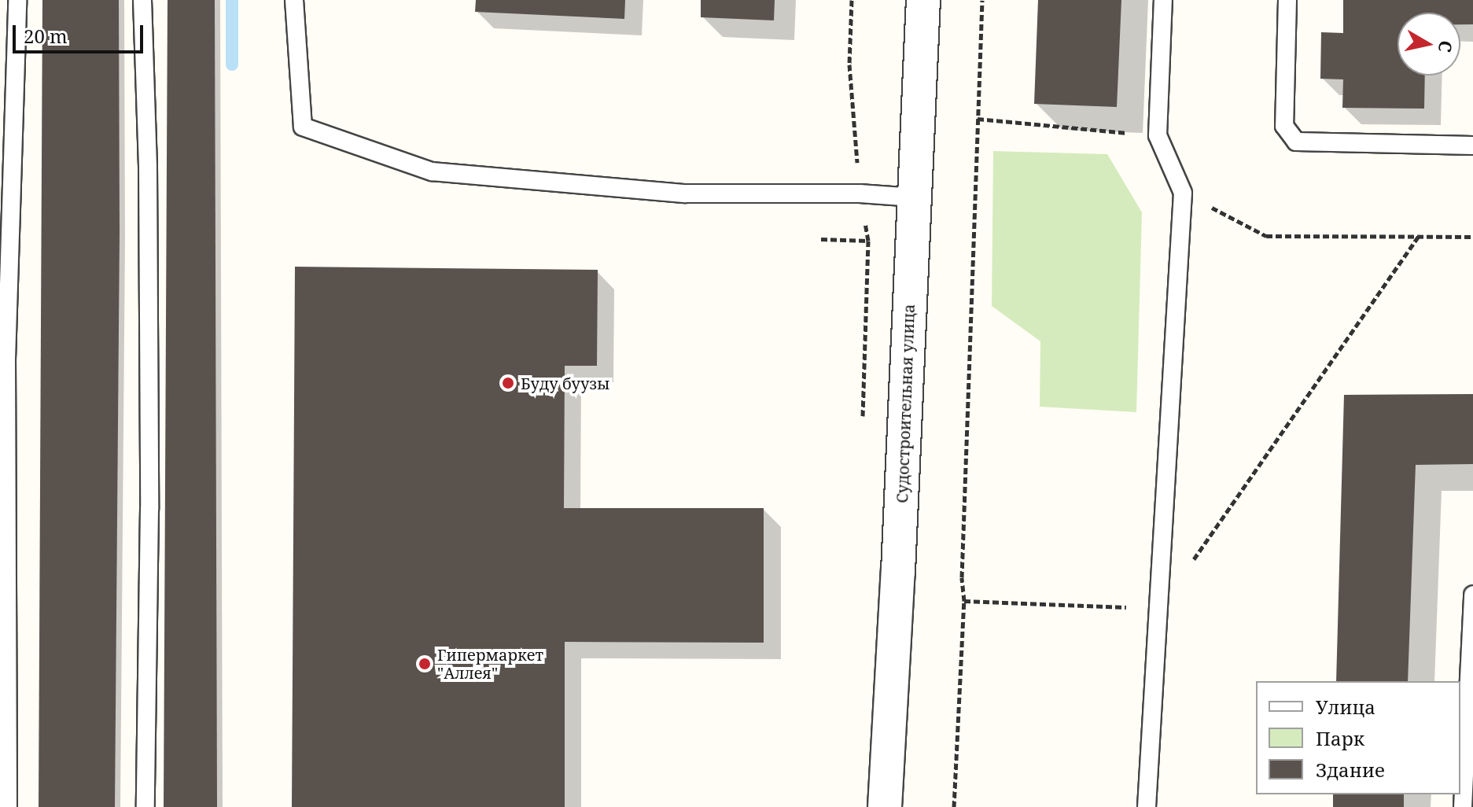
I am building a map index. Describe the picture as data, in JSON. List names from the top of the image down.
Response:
{
  "streets": {
    "street": ["Судостроительная улица"]
  },
  "places": ["Буду буузы", "Гипермаркет \"Аллея\""],
  "legend": ["Улица", "Парк", "Здание"],
  "scale_bar": "20 m",
  "north": "right"
}
